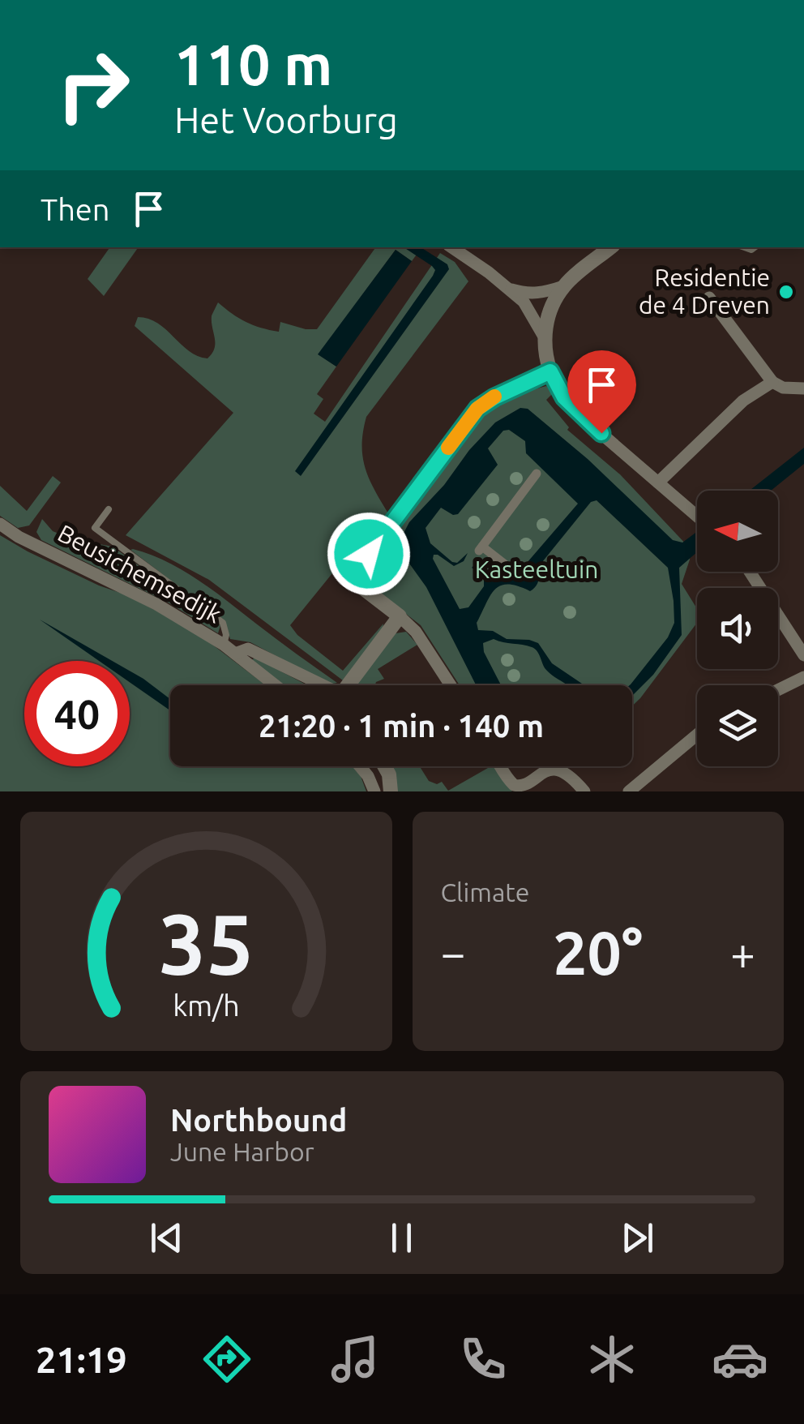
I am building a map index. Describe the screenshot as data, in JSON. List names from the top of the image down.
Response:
{
  "streets": {
    "street": ["Beusichemsedijk"]
  },
  "parks": ["Kasteeltuin"],
  "places": ["Residentie de 4 Dreven"],
  "north": "left",
  "page": {
    "turn": ["110 m", "Het Voorburg"],
    "then": "Then",
    "limit": "40",
    "trip": "21:20 · 1 min · 140 m",
    "tile": "Climate",
    "heat": ["−", "20°", "+"],
    "song": ["Northbound", "June Harbor"],
    "tabs": "21:19",
    "gauge": ["35", "km/h"]
  }
}
